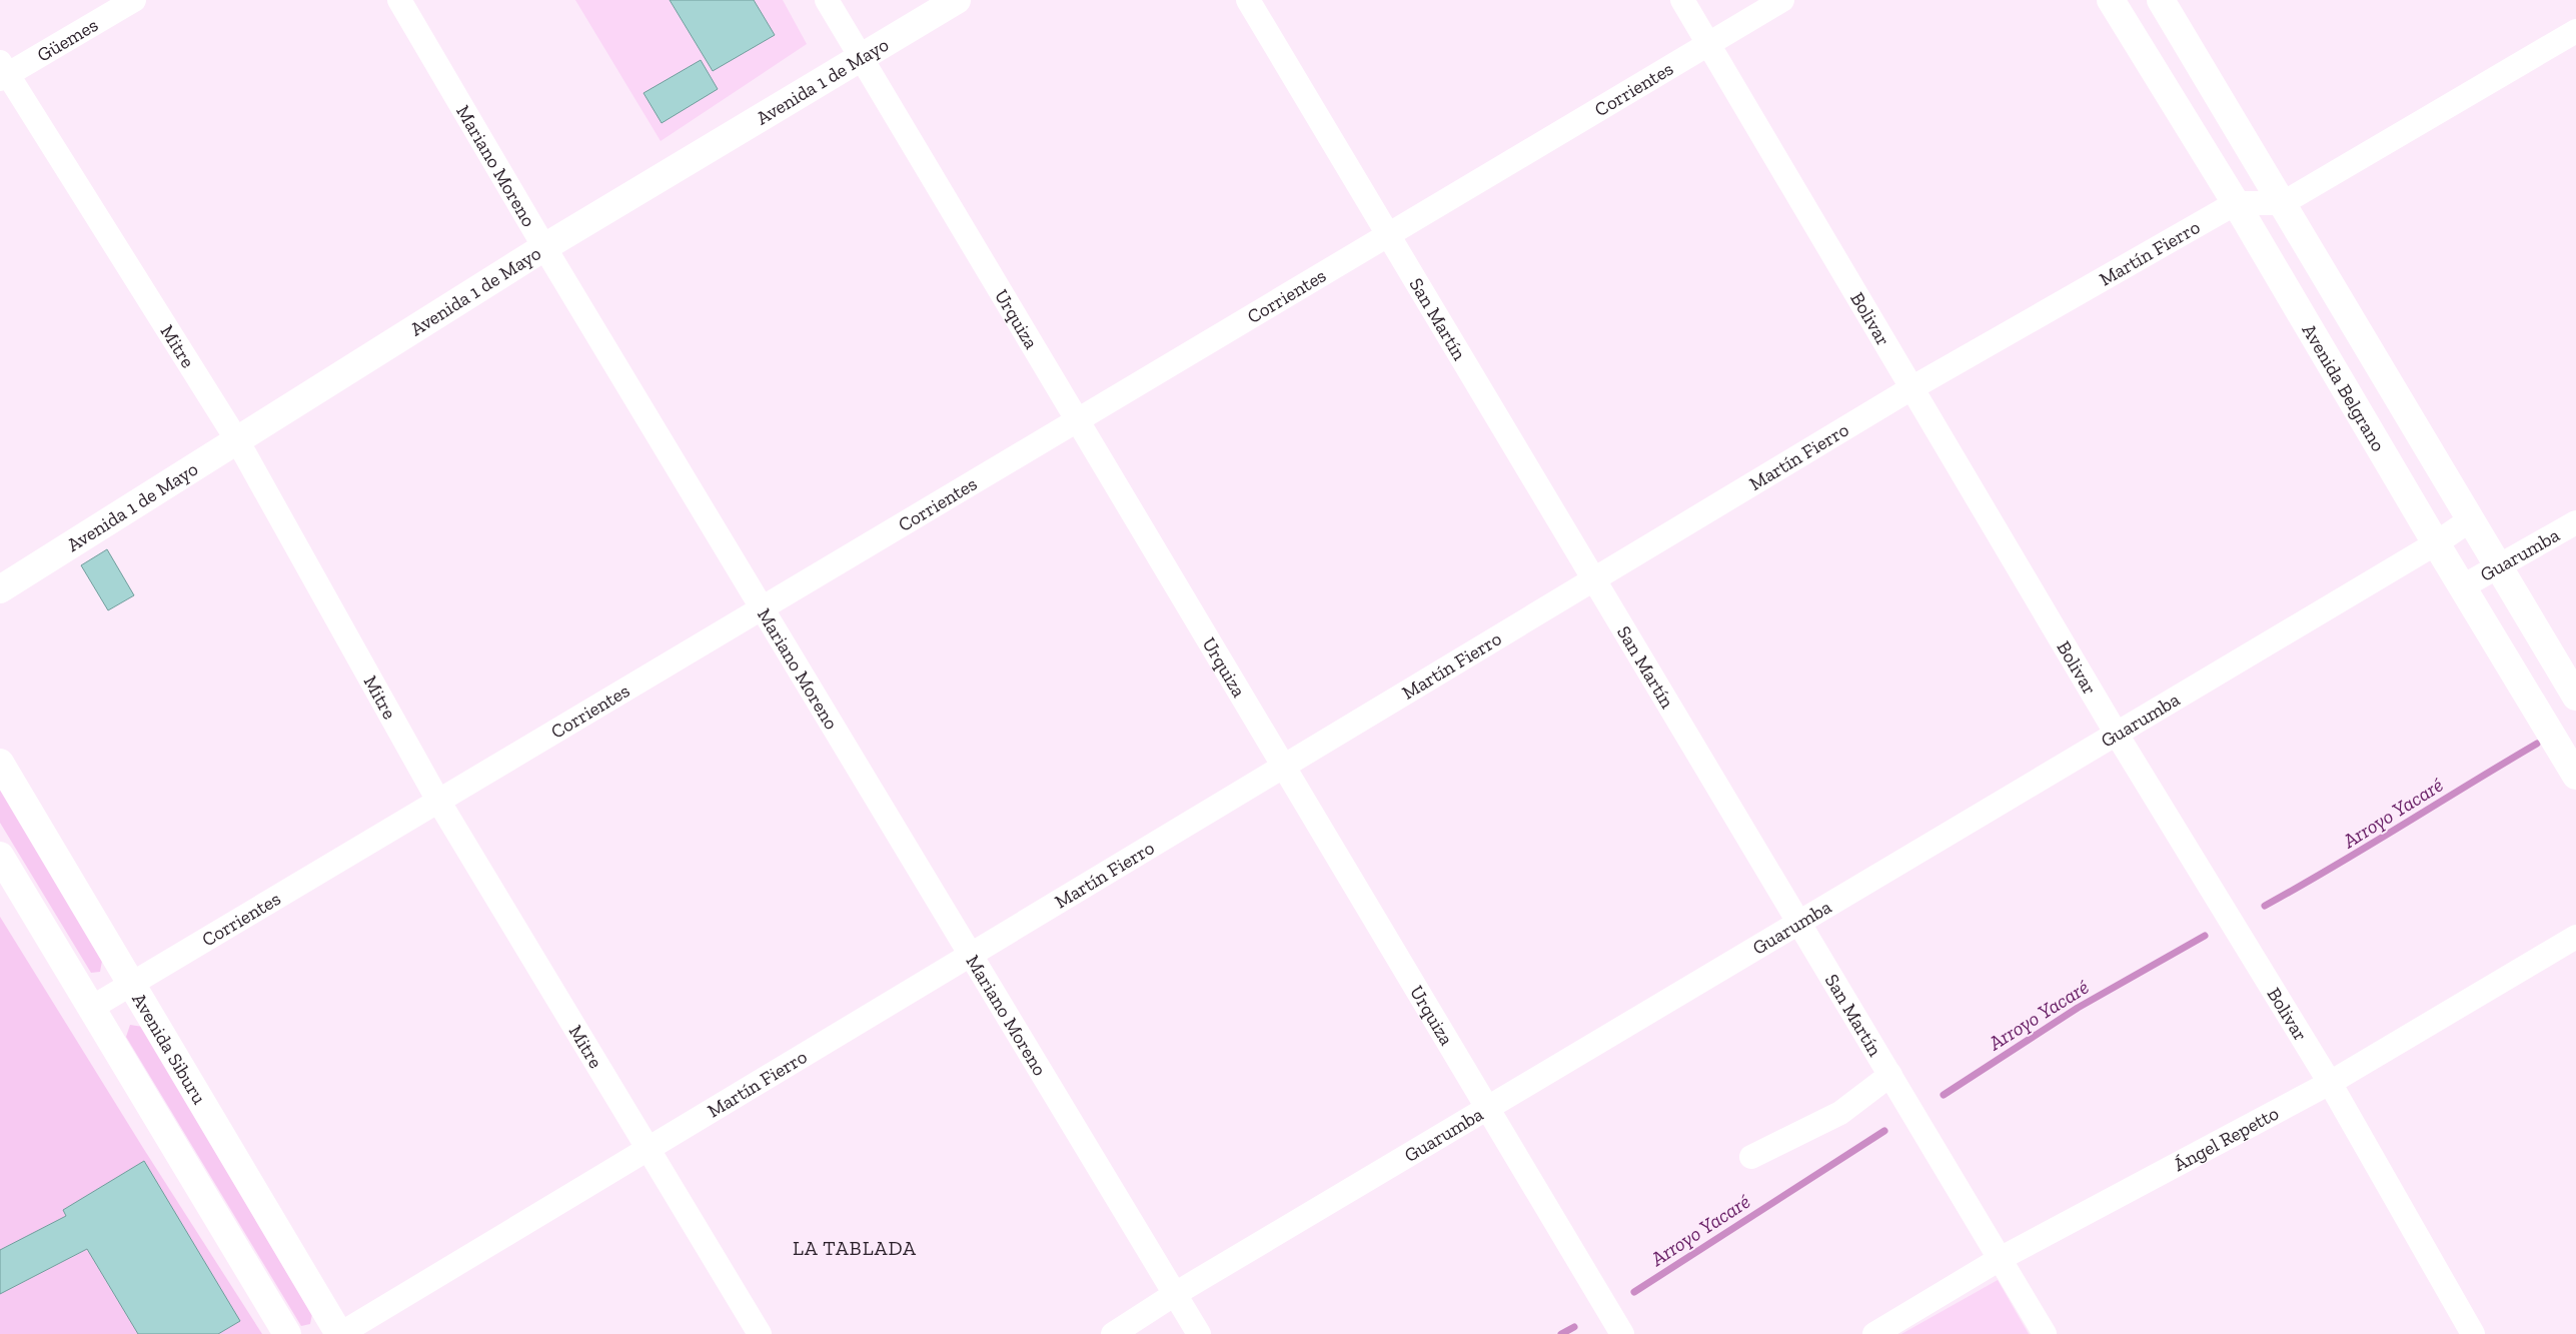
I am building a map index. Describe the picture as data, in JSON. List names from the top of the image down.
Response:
{
  "streets": {
    "main road": ["Avenida 1 de Mayo", "Avenida Belgrano", "Avenida Siburu"],
    "street": [
      "Güemes",
      "Corrientes",
      "Mariano Moreno",
      "Martín Fierro",
      "Bolivar",
      "Urquiza",
      "San Martín",
      "Mitre",
      "Guarumba",
      "Ángel Repetto"
    ]
  },
  "crossings": [
    ["Güemes", "Mitre"],
    ["Avenida 1 de Mayo", "Mariano Moreno"],
    ["Avenida 1 de Mayo", "Urquiza"],
    ["Avenida 1 de Mayo", "Mitre"],
    ["Corrientes", "Mariano Moreno"],
    ["Corrientes", "Bolivar"],
    ["Corrientes", "Urquiza"],
    ["Corrientes", "San Martín"],
    ["Corrientes", "Mitre"],
    ["Corrientes", "Avenida Siburu"],
    ["Mariano Moreno", "Martín Fierro"],
    ["Mariano Moreno", "Guarumba"],
    ["Martín Fierro", "Bolivar"],
    ["Martín Fierro", "Urquiza"],
    ["Martín Fierro", "San Martín"],
    ["Martín Fierro", "Mitre"],
    ["Martín Fierro", "Avenida Belgrano"],
    ["Martín Fierro", "Avenida Siburu"],
    ["Bolivar", "Guarumba"],
    ["Bolivar", "Ángel Repetto"],
    ["Urquiza", "Guarumba"],
    ["San Martín", "Guarumba"],
    ["San Martín", "Ángel Repetto"],
    ["Avenida Belgrano", "Guarumba"]
  ],
  "districts": ["LA TABLADA"],
  "water": ["Arroyo Yacaré"]
}
